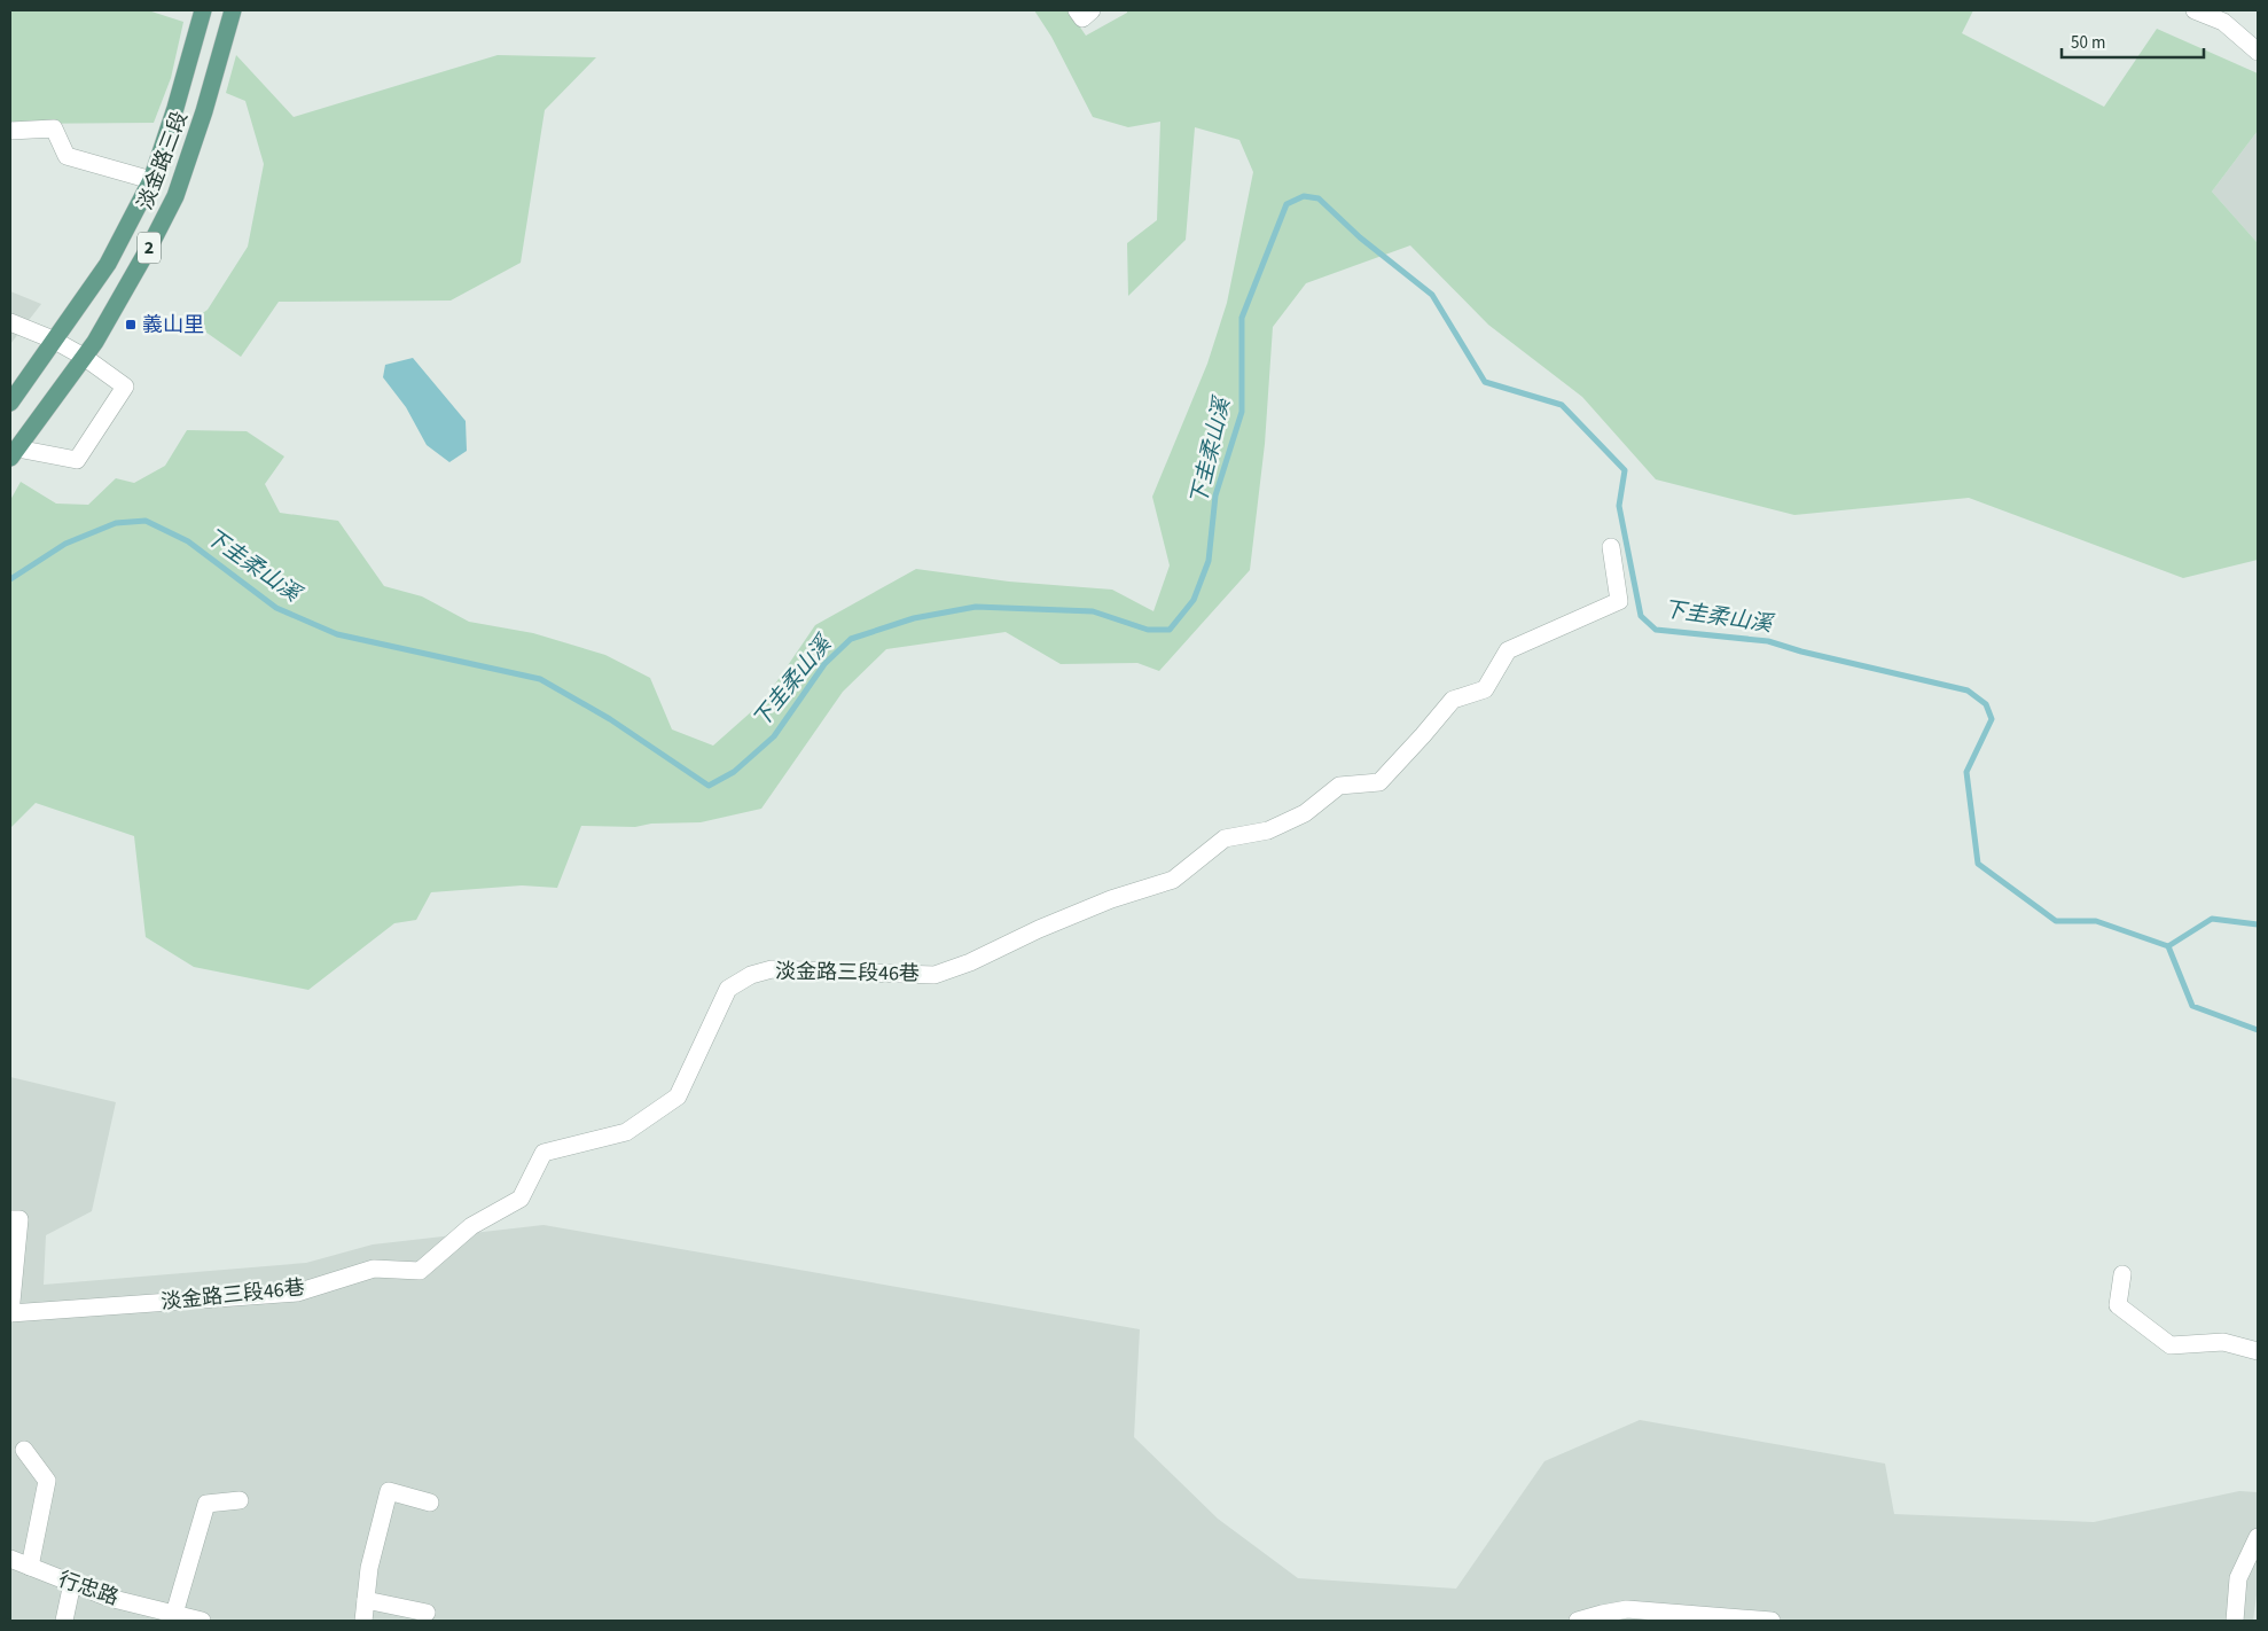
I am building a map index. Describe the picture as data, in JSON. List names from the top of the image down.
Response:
{
  "streets": {
    "main road": ["淡金路三段", "2"],
    "street": ["淡金路三段46巷", "行忠路"]
  },
  "water": ["下圭柔山溪"],
  "places": {
    "transit": ["義山里"]
  },
  "scale_bar": "50 m"
}
